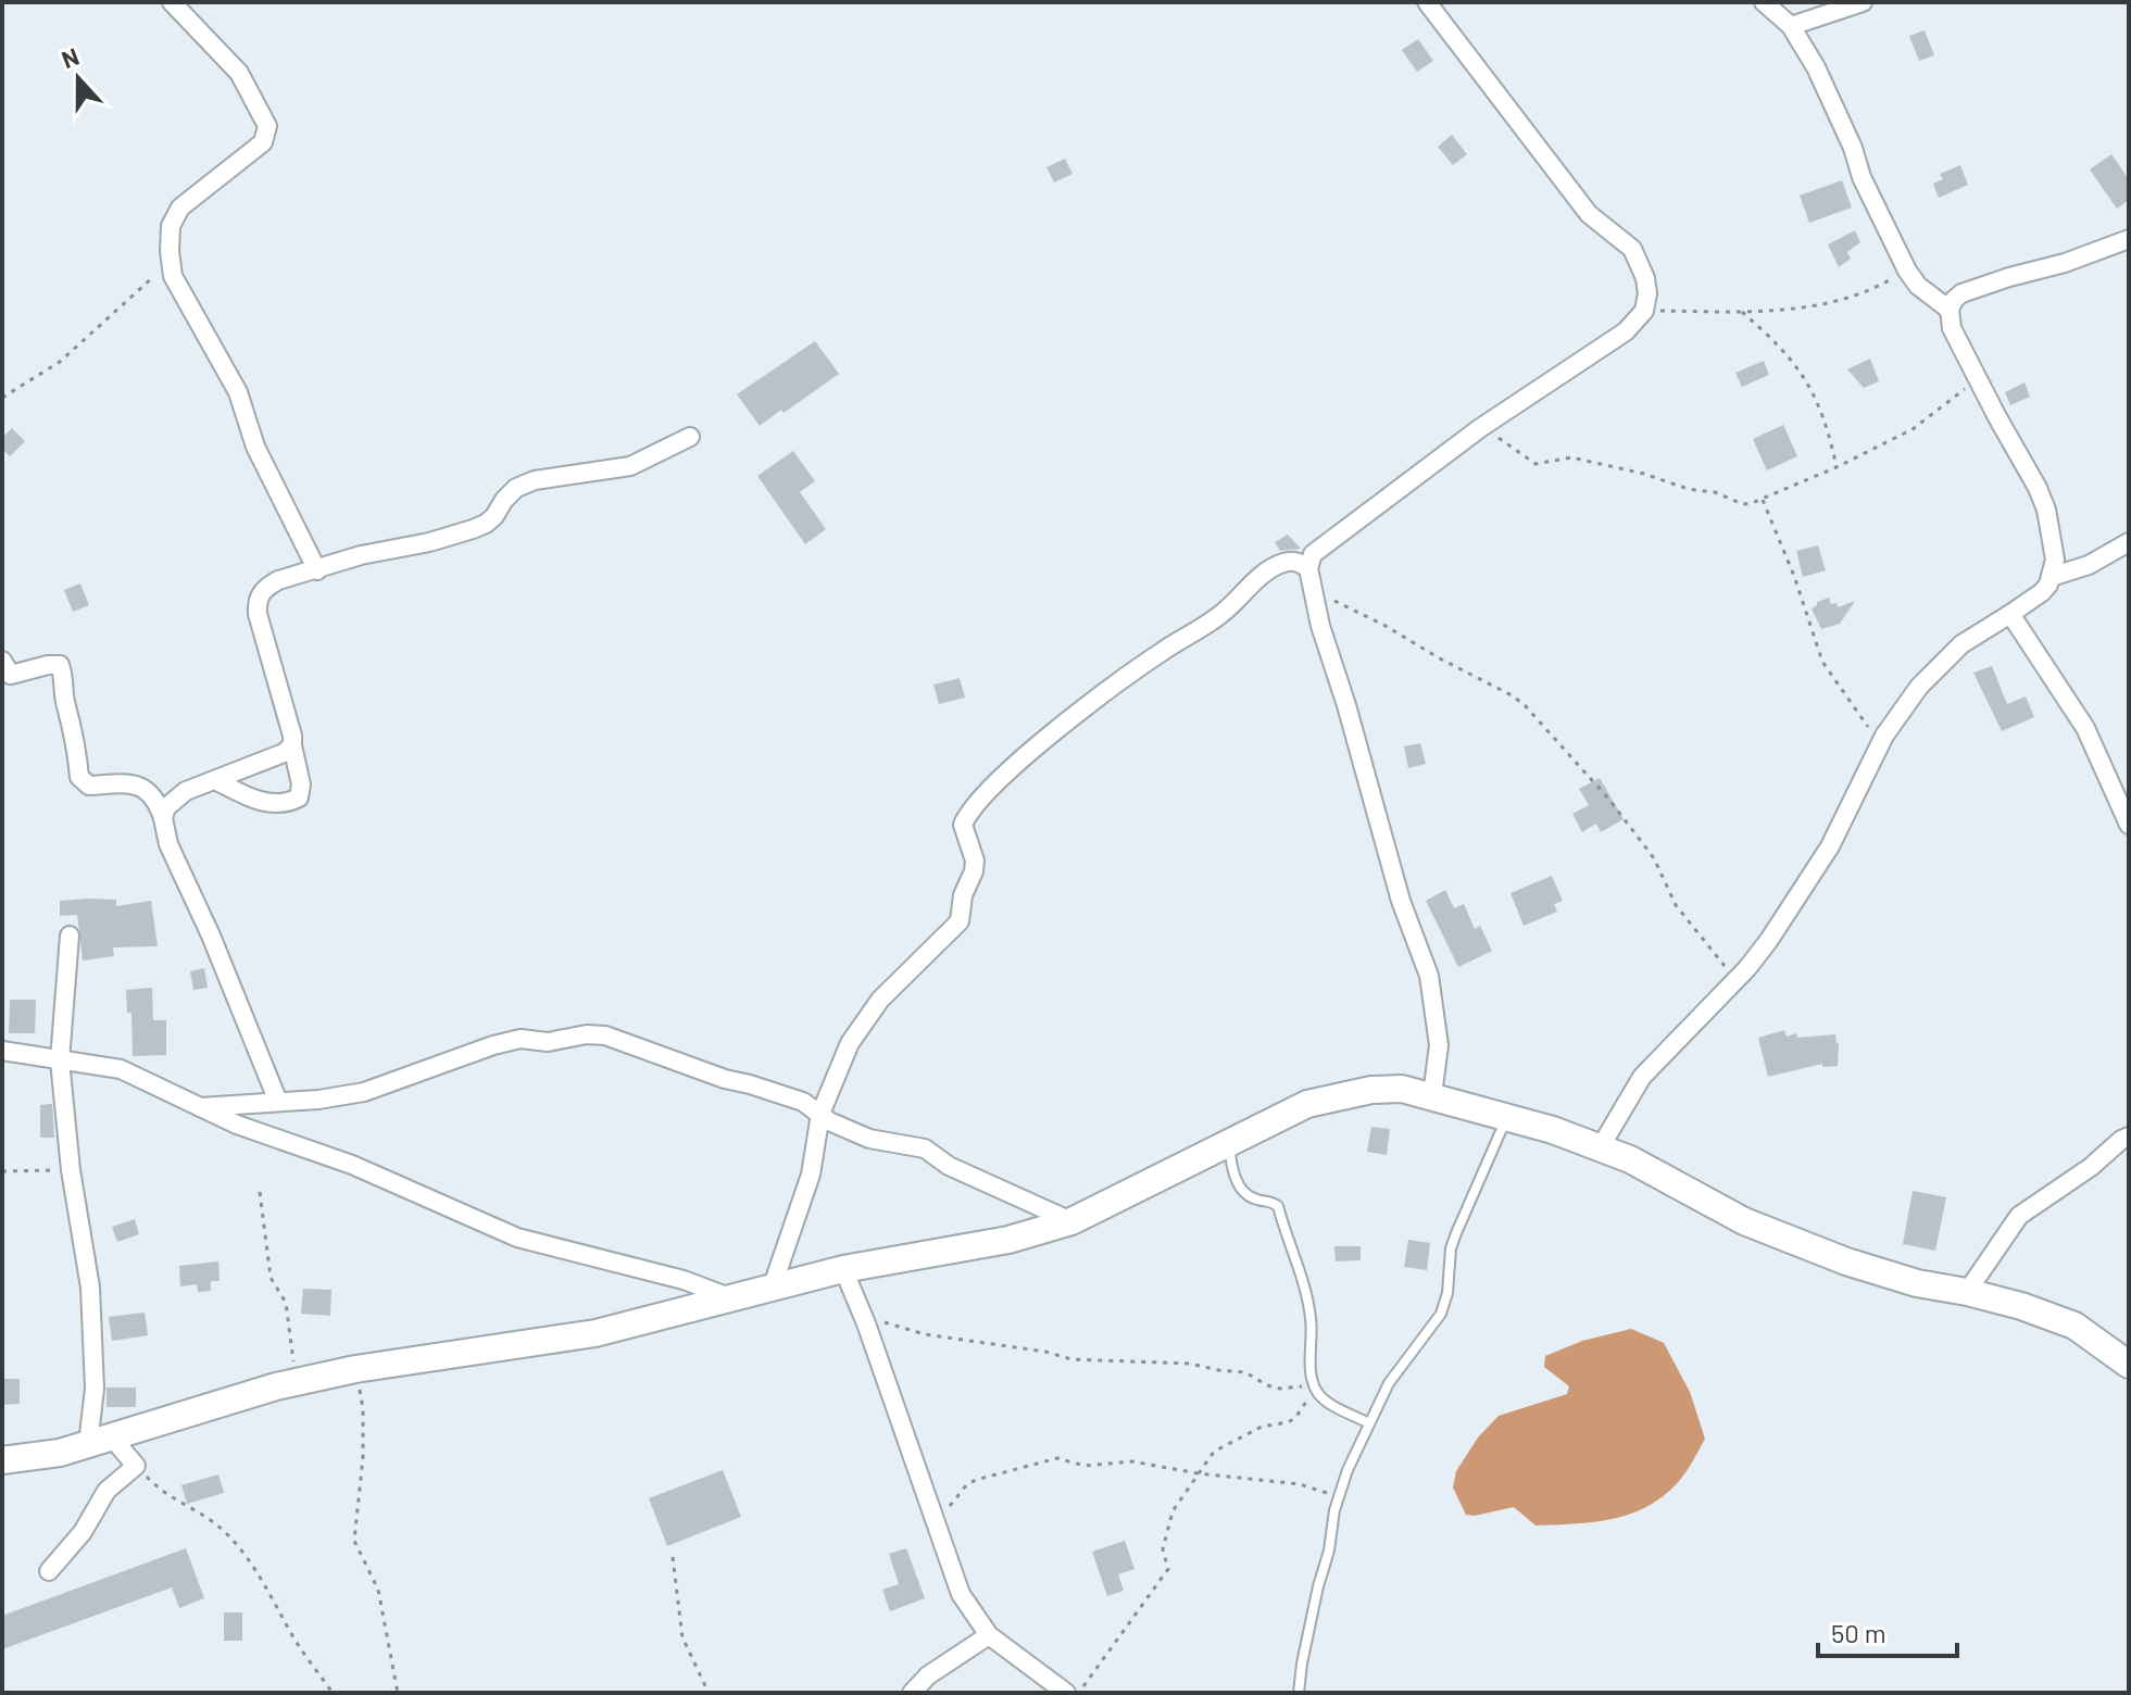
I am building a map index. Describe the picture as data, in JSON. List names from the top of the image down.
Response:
{
  "scale_bar": "50 m",
  "north": "top"
}
